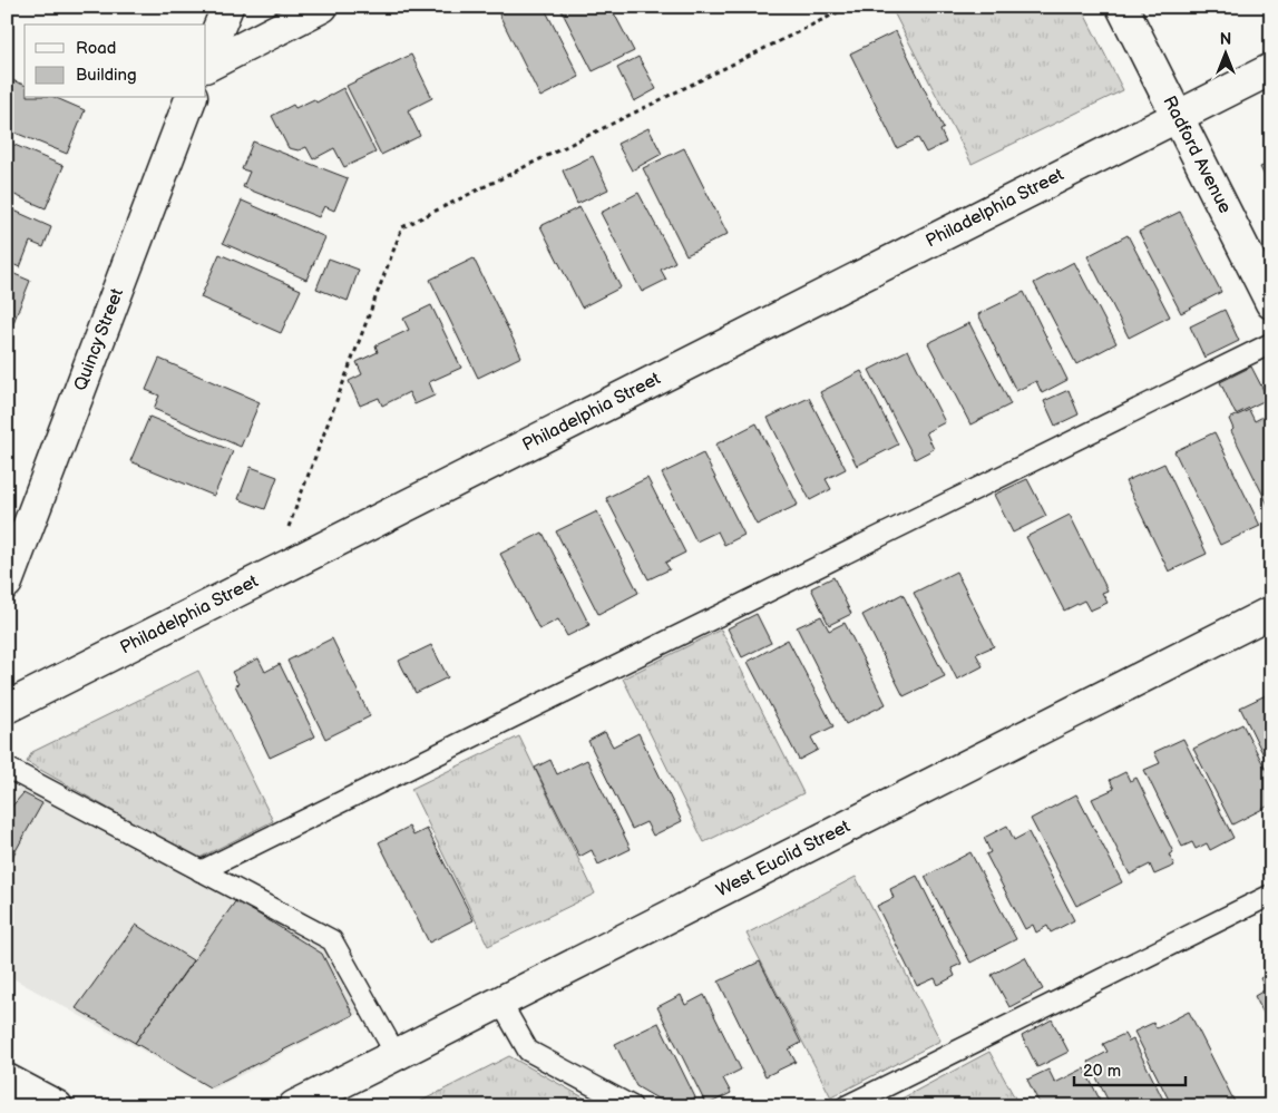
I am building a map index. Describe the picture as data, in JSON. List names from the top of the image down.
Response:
{
  "streets": {
    "street": [
      "Radford Avenue",
      "Philadelphia Street",
      "Quincy Street",
      "West Euclid Street"
    ]
  },
  "crossings": [
    ["Radford Avenue", "Philadelphia Street"]
  ],
  "legend": ["Road", "Building"],
  "scale_bar": "20 m",
  "north": "top"
}
